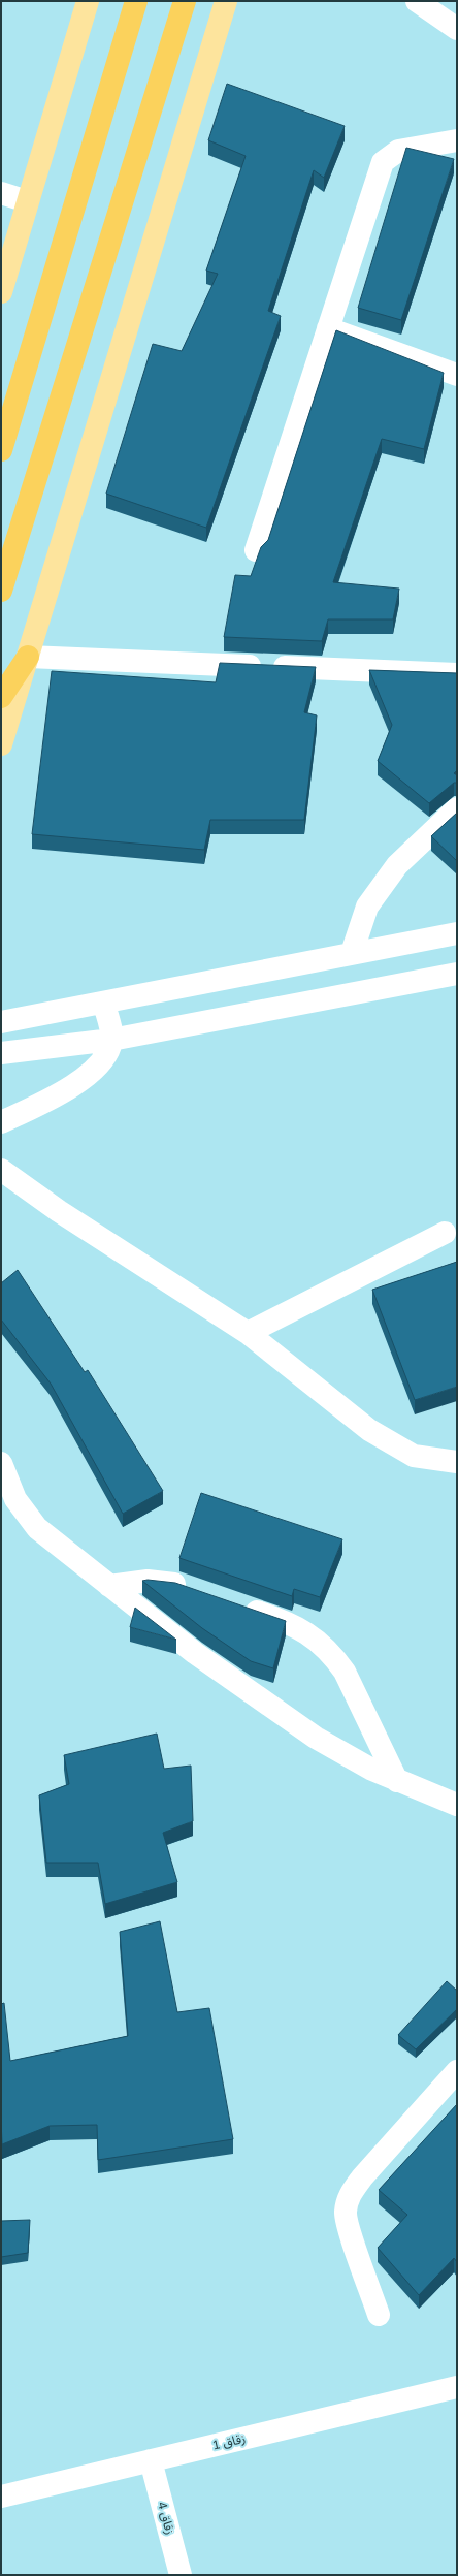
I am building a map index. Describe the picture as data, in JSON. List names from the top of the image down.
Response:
{
  "streets": {
    "street": ["زقاق 1", "زقاق 4"]
  },
  "crossings": [
    ["زقاق 1", "زقاق 4"]
  ]
}
